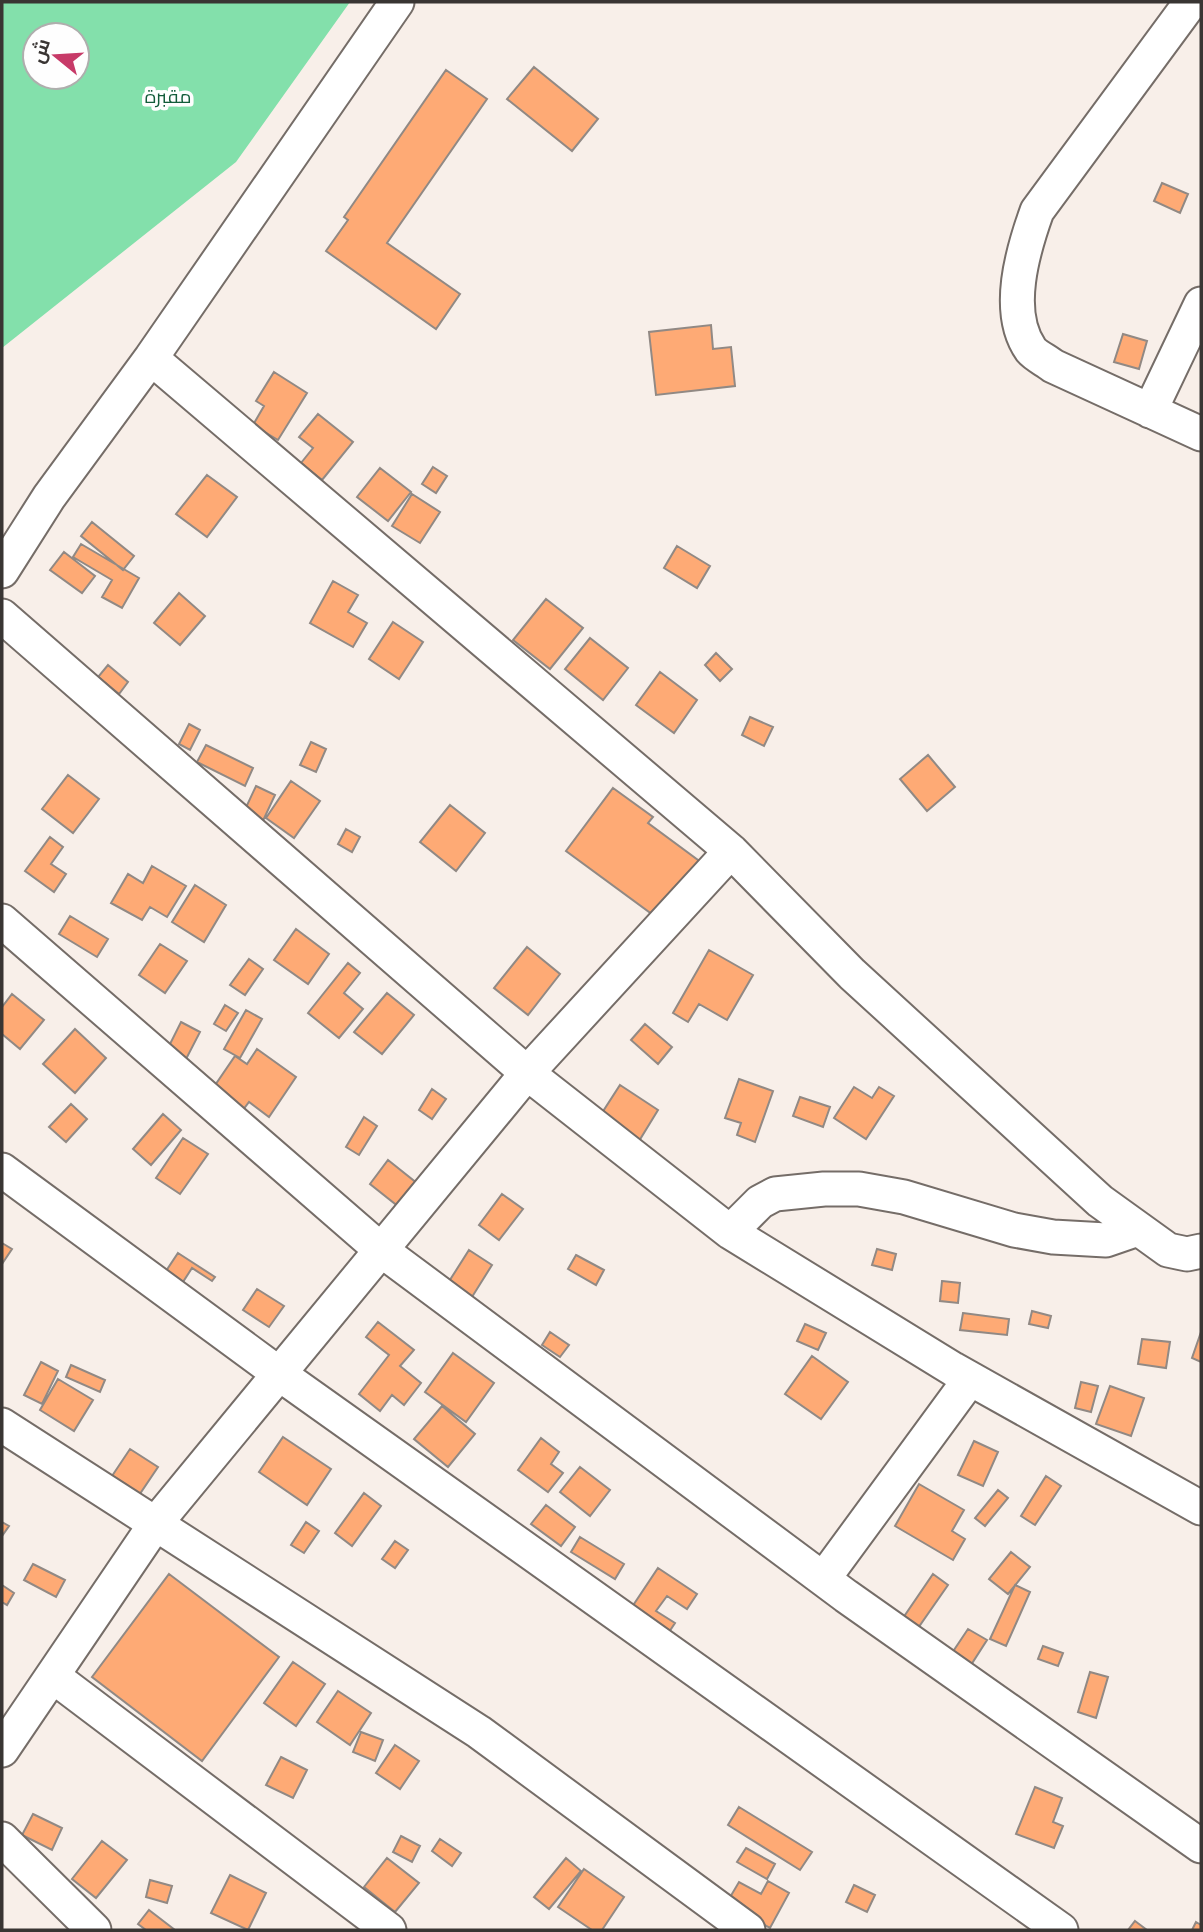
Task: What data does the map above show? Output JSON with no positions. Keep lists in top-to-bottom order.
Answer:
{
  "parks": ["مقبرة"],
  "north": "left"
}
